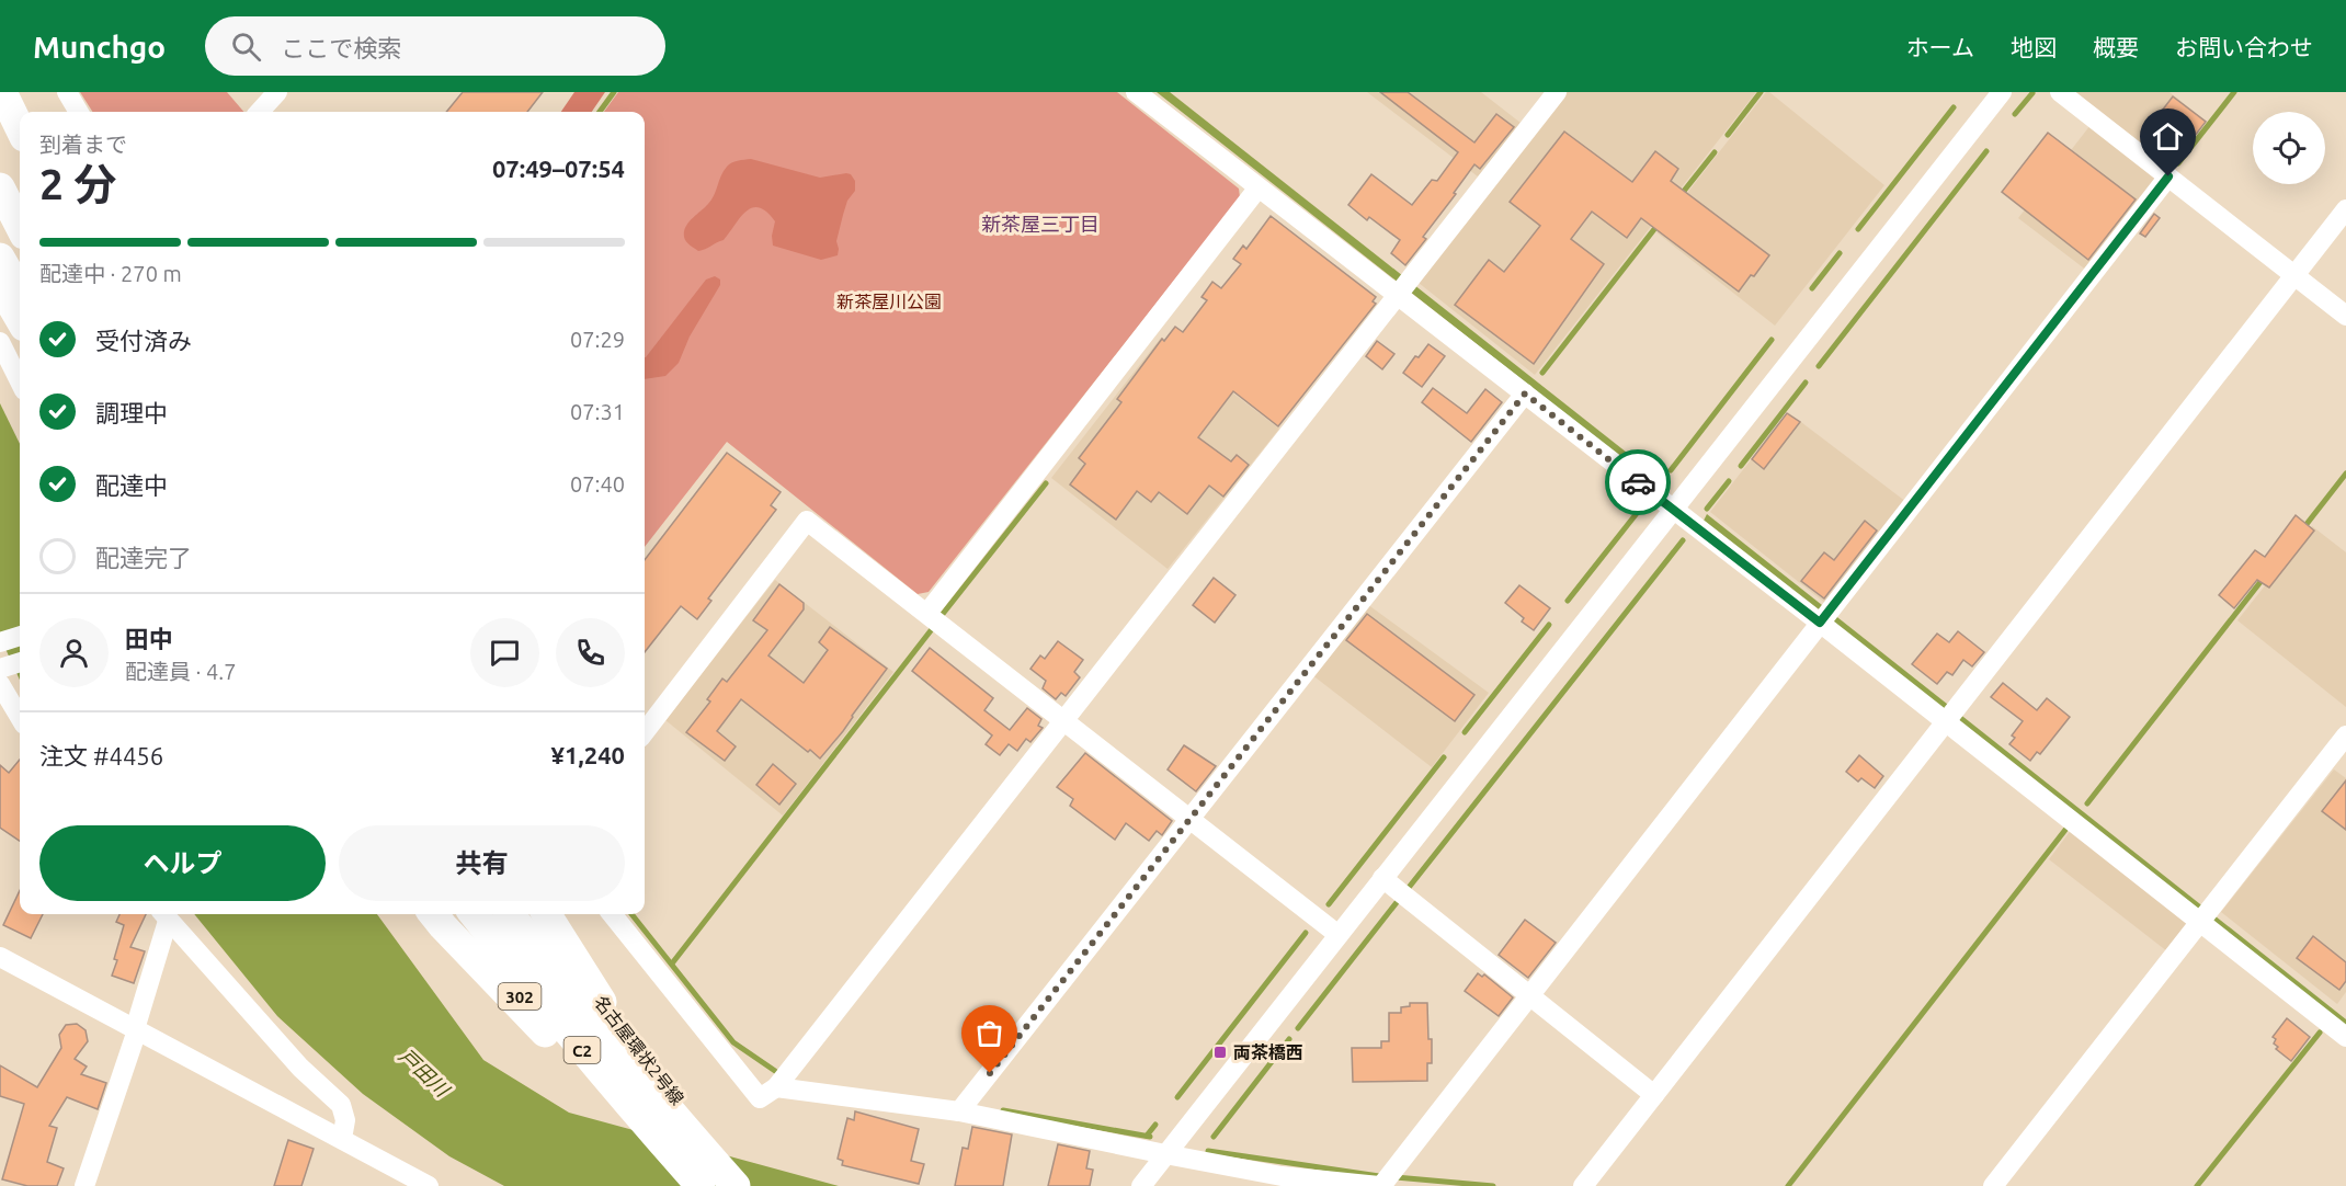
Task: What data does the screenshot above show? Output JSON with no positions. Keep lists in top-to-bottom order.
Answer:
{
  "streets": {
    "highway": ["302", "C2", "名古屋環状2号線"]
  },
  "districts": ["新茶屋三丁目"],
  "water": ["戸田川"],
  "parks": ["新茶屋川公園"],
  "places": {
    "transit": ["両茶橋西"]
  },
  "page": {
    "header": "Munchgo",
    "search": "ここで検索",
    "nav": [
      "ホーム",
      "地図",
      "概要",
      "お問い合わせ"
    ],
    "heading": ["2 分", "到着まで", "07:49–07:54"],
    "panel": [
      "田中",
      "配達員 · 4.7",
      "注文 #4456",
      "¥1,240"
    ],
    "bar": "配達中 · 270 m",
    "list": [
      ["受付済み", "07:29"],
      ["調理中", "07:31"],
      ["配達中", "07:40"],
      "配達完了"
    ],
    "buttons": ["ヘルプ", "共有"]
  }
}
